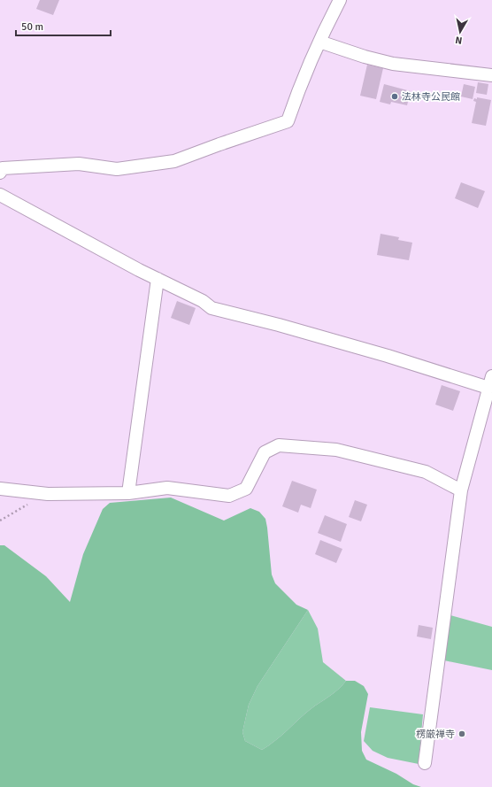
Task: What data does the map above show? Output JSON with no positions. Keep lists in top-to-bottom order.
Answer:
{
  "places": ["法林寺公民館", "楞厳禅寺"],
  "scale_bar": "50 m",
  "north": "bottom"
}
